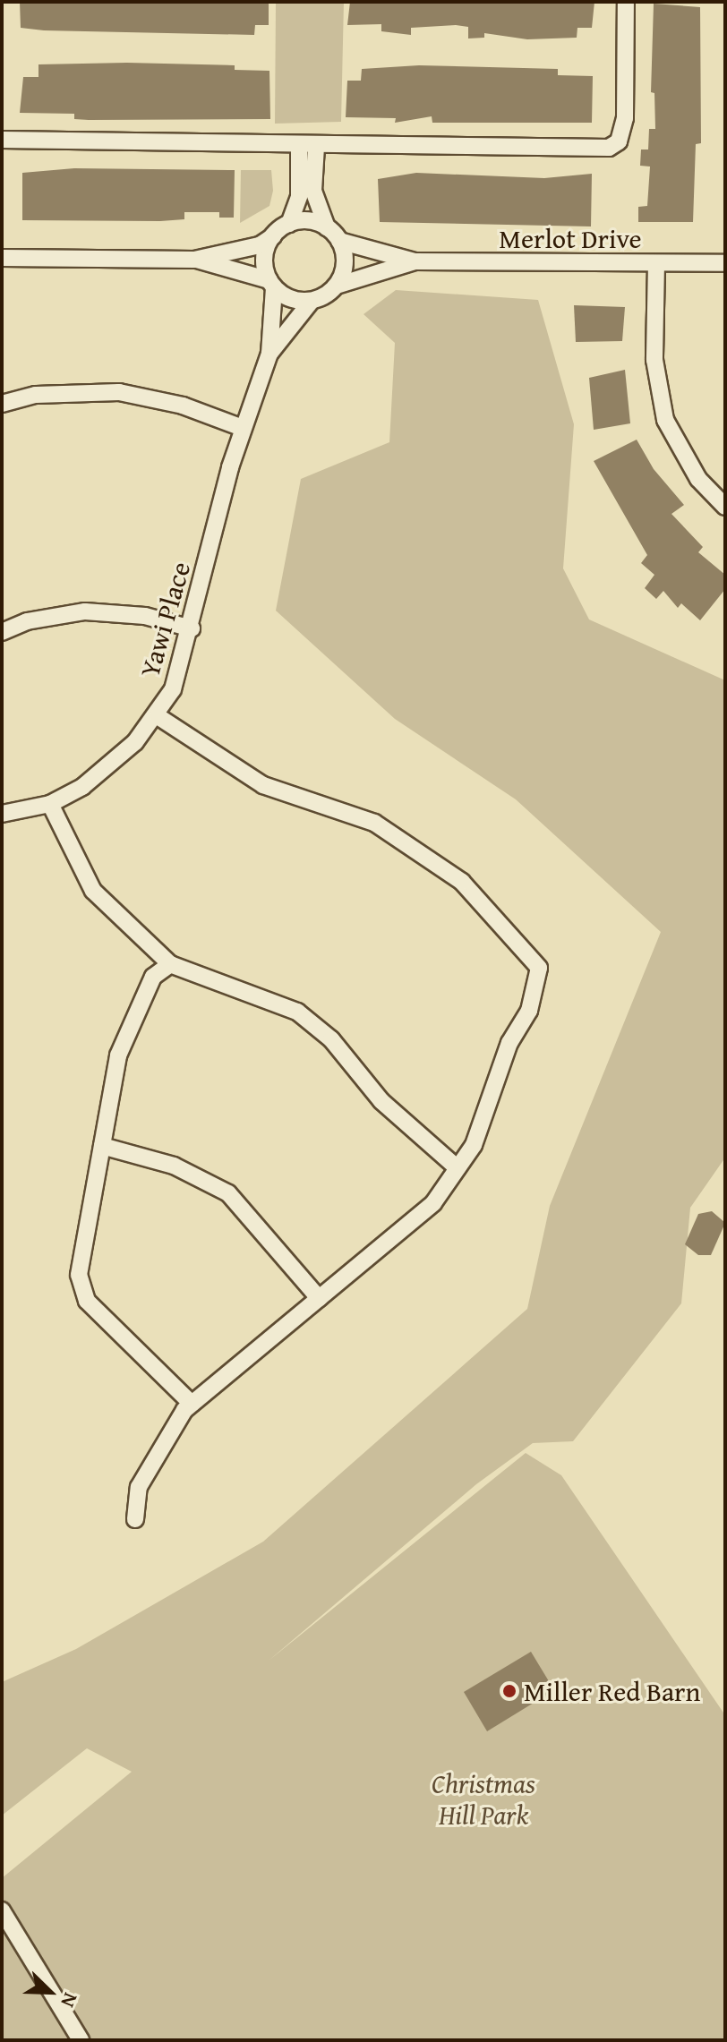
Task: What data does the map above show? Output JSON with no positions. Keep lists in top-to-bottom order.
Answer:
{
  "streets": {
    "street": ["Merlot Drive", "Yawi Place"]
  },
  "parks": ["Christmas Hill Park"],
  "places": ["Miller Red Barn"],
  "north": "bottom right"
}
